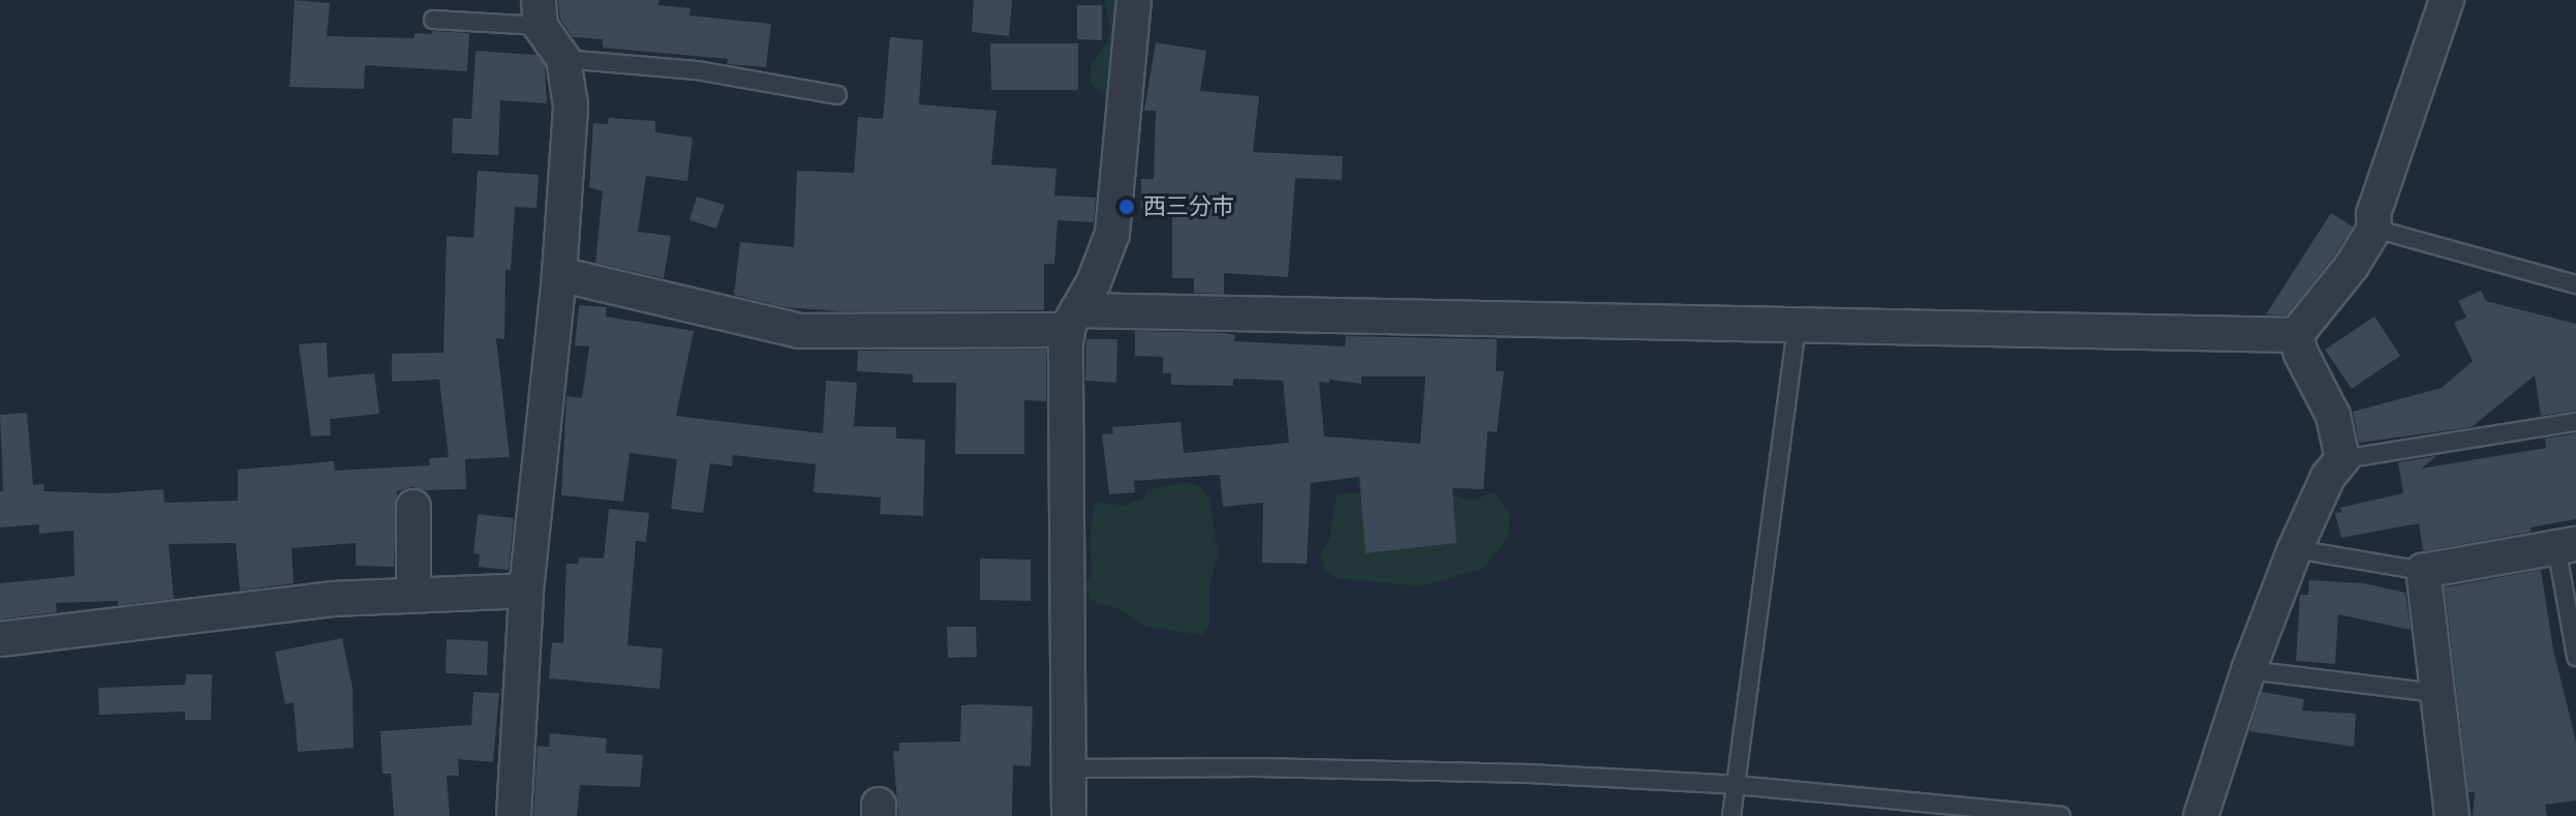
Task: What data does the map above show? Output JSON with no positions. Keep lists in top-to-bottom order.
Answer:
{
  "places": ["西三分市"]
}
